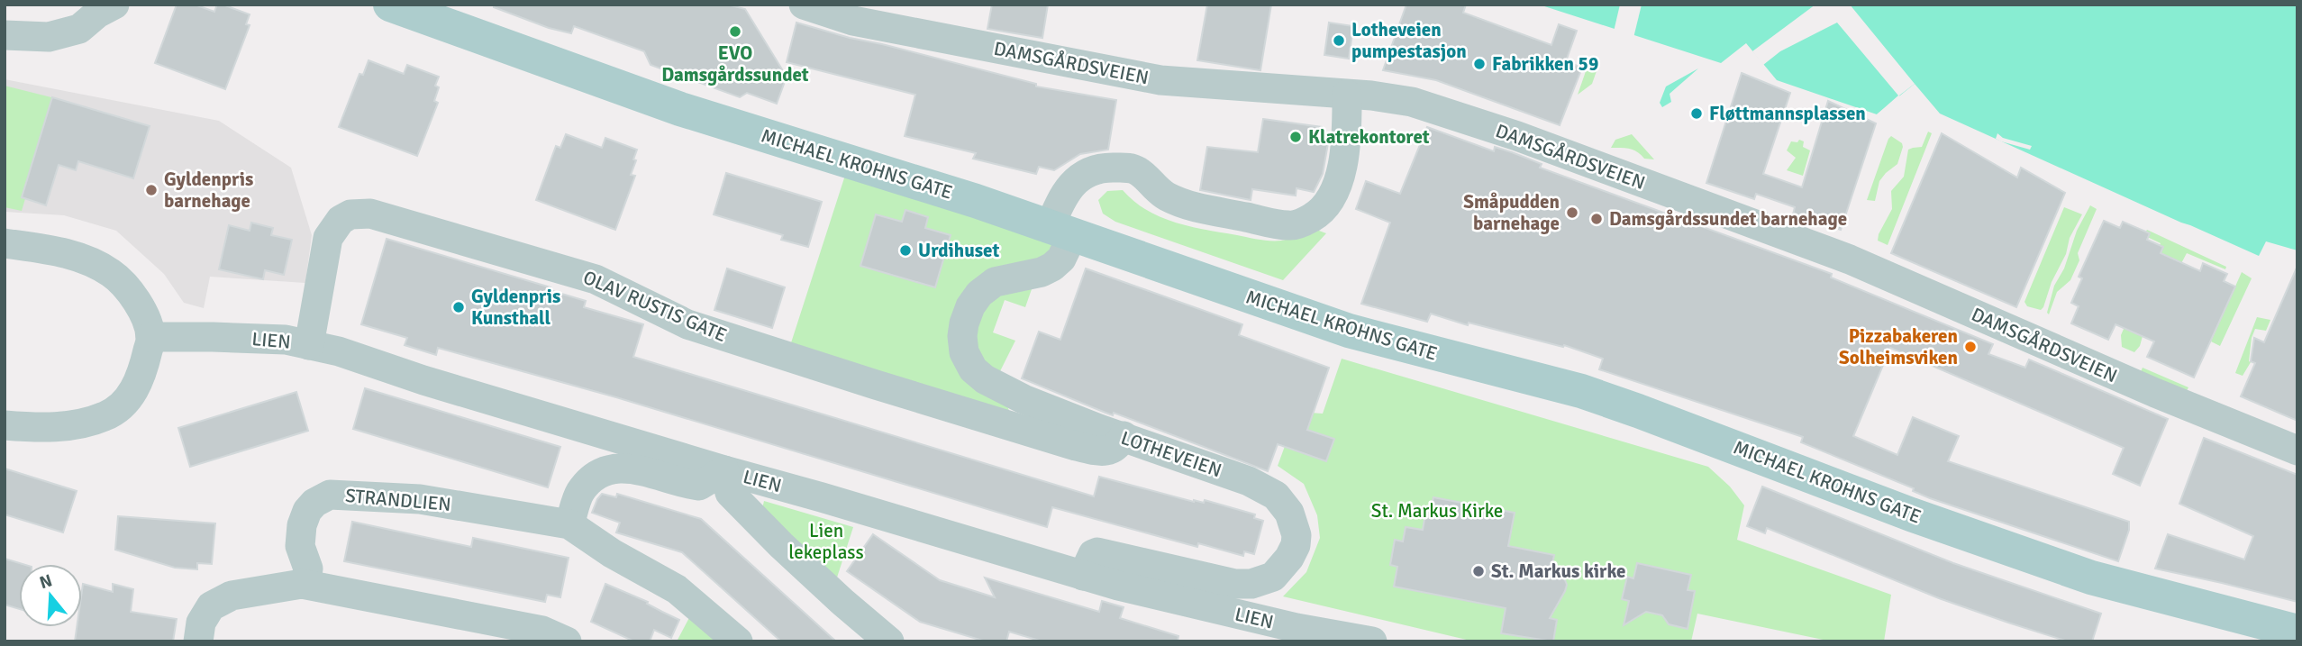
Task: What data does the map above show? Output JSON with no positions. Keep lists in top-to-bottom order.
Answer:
{
  "streets": {
    "main road": ["MICHAEL KROHNS GATE"],
    "street": [
      "DAMSGÅRDSVEIEN",
      "OLAV RUSTIS GATE",
      "LIEN",
      "LOTHEVEIEN",
      "STRANDLIEN"
    ]
  },
  "crossings": [
    ["DAMSGÅRDSVEIEN", "LOTHEVEIEN"],
    ["MICHAEL KROHNS GATE", "LOTHEVEIEN"],
    ["OLAV RUSTIS GATE", "LIEN"],
    ["OLAV RUSTIS GATE", "LOTHEVEIEN"],
    ["LIEN", "LOTHEVEIEN"]
  ],
  "parks": ["St. Markus Kirke", "Lien lekeplass"],
  "places": [
    "EVO Damsgårdssundet",
    "Lotheveien pumpestasjon",
    "Fabrikken 59",
    "Fløttmannsplassen",
    "Klatrekontoret",
    "Gyldenpris barnehage",
    "Småpudden barnehage",
    "Damsgårdssundet barnehage",
    "Urdihuset",
    "Gyldenpris Kunsthall",
    "Pizzabakeren Solheimsviken",
    "St. Markus kirke"
  ],
  "north": "top"
}
